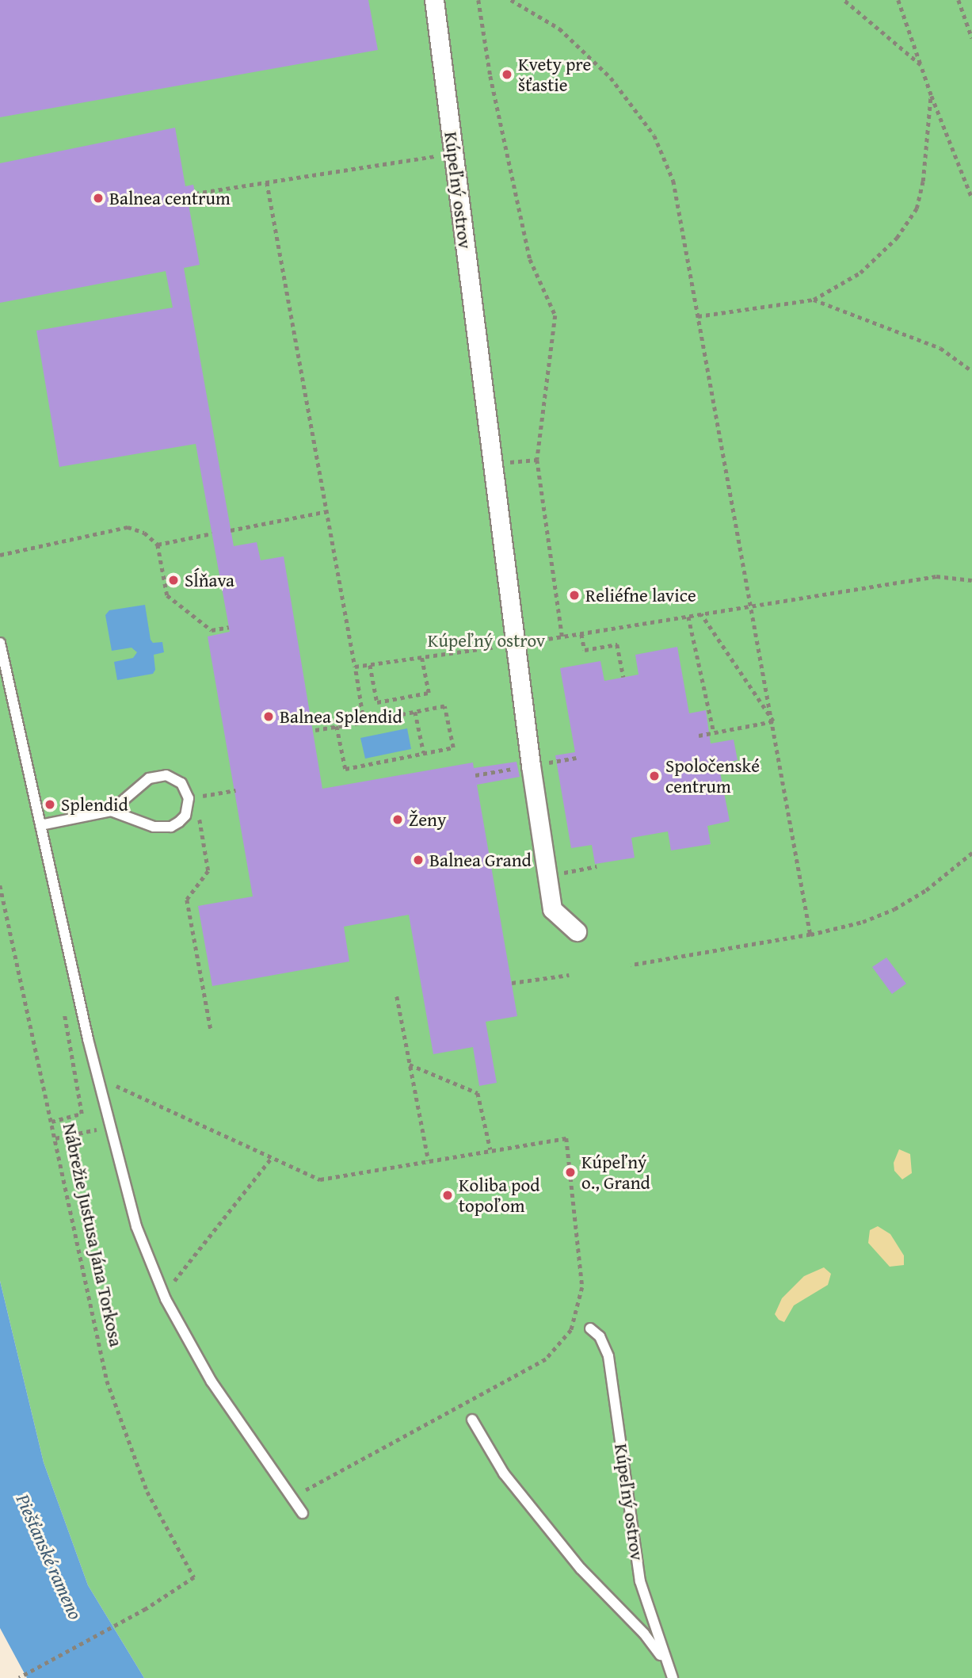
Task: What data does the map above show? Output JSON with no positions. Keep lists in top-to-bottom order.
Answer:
{
  "streets": {
    "street": ["Kúpeľný ostrov"],
    "path": ["Nábrežie Justusa Jána Torkosa"]
  },
  "water": ["Piešťanské rameno"],
  "parks": ["Kúpeľný ostrov"],
  "places": [
    "Kvety pre šťastie",
    "Balnea centrum",
    "Sĺňava",
    "Reliéfne lavice",
    "Balnea Splendid",
    "Spoločenské centrum",
    "Splendid",
    "Ženy",
    "Balnea Grand",
    "Kúpeľný o., Grand",
    "Koliba pod topoľom"
  ]
}
